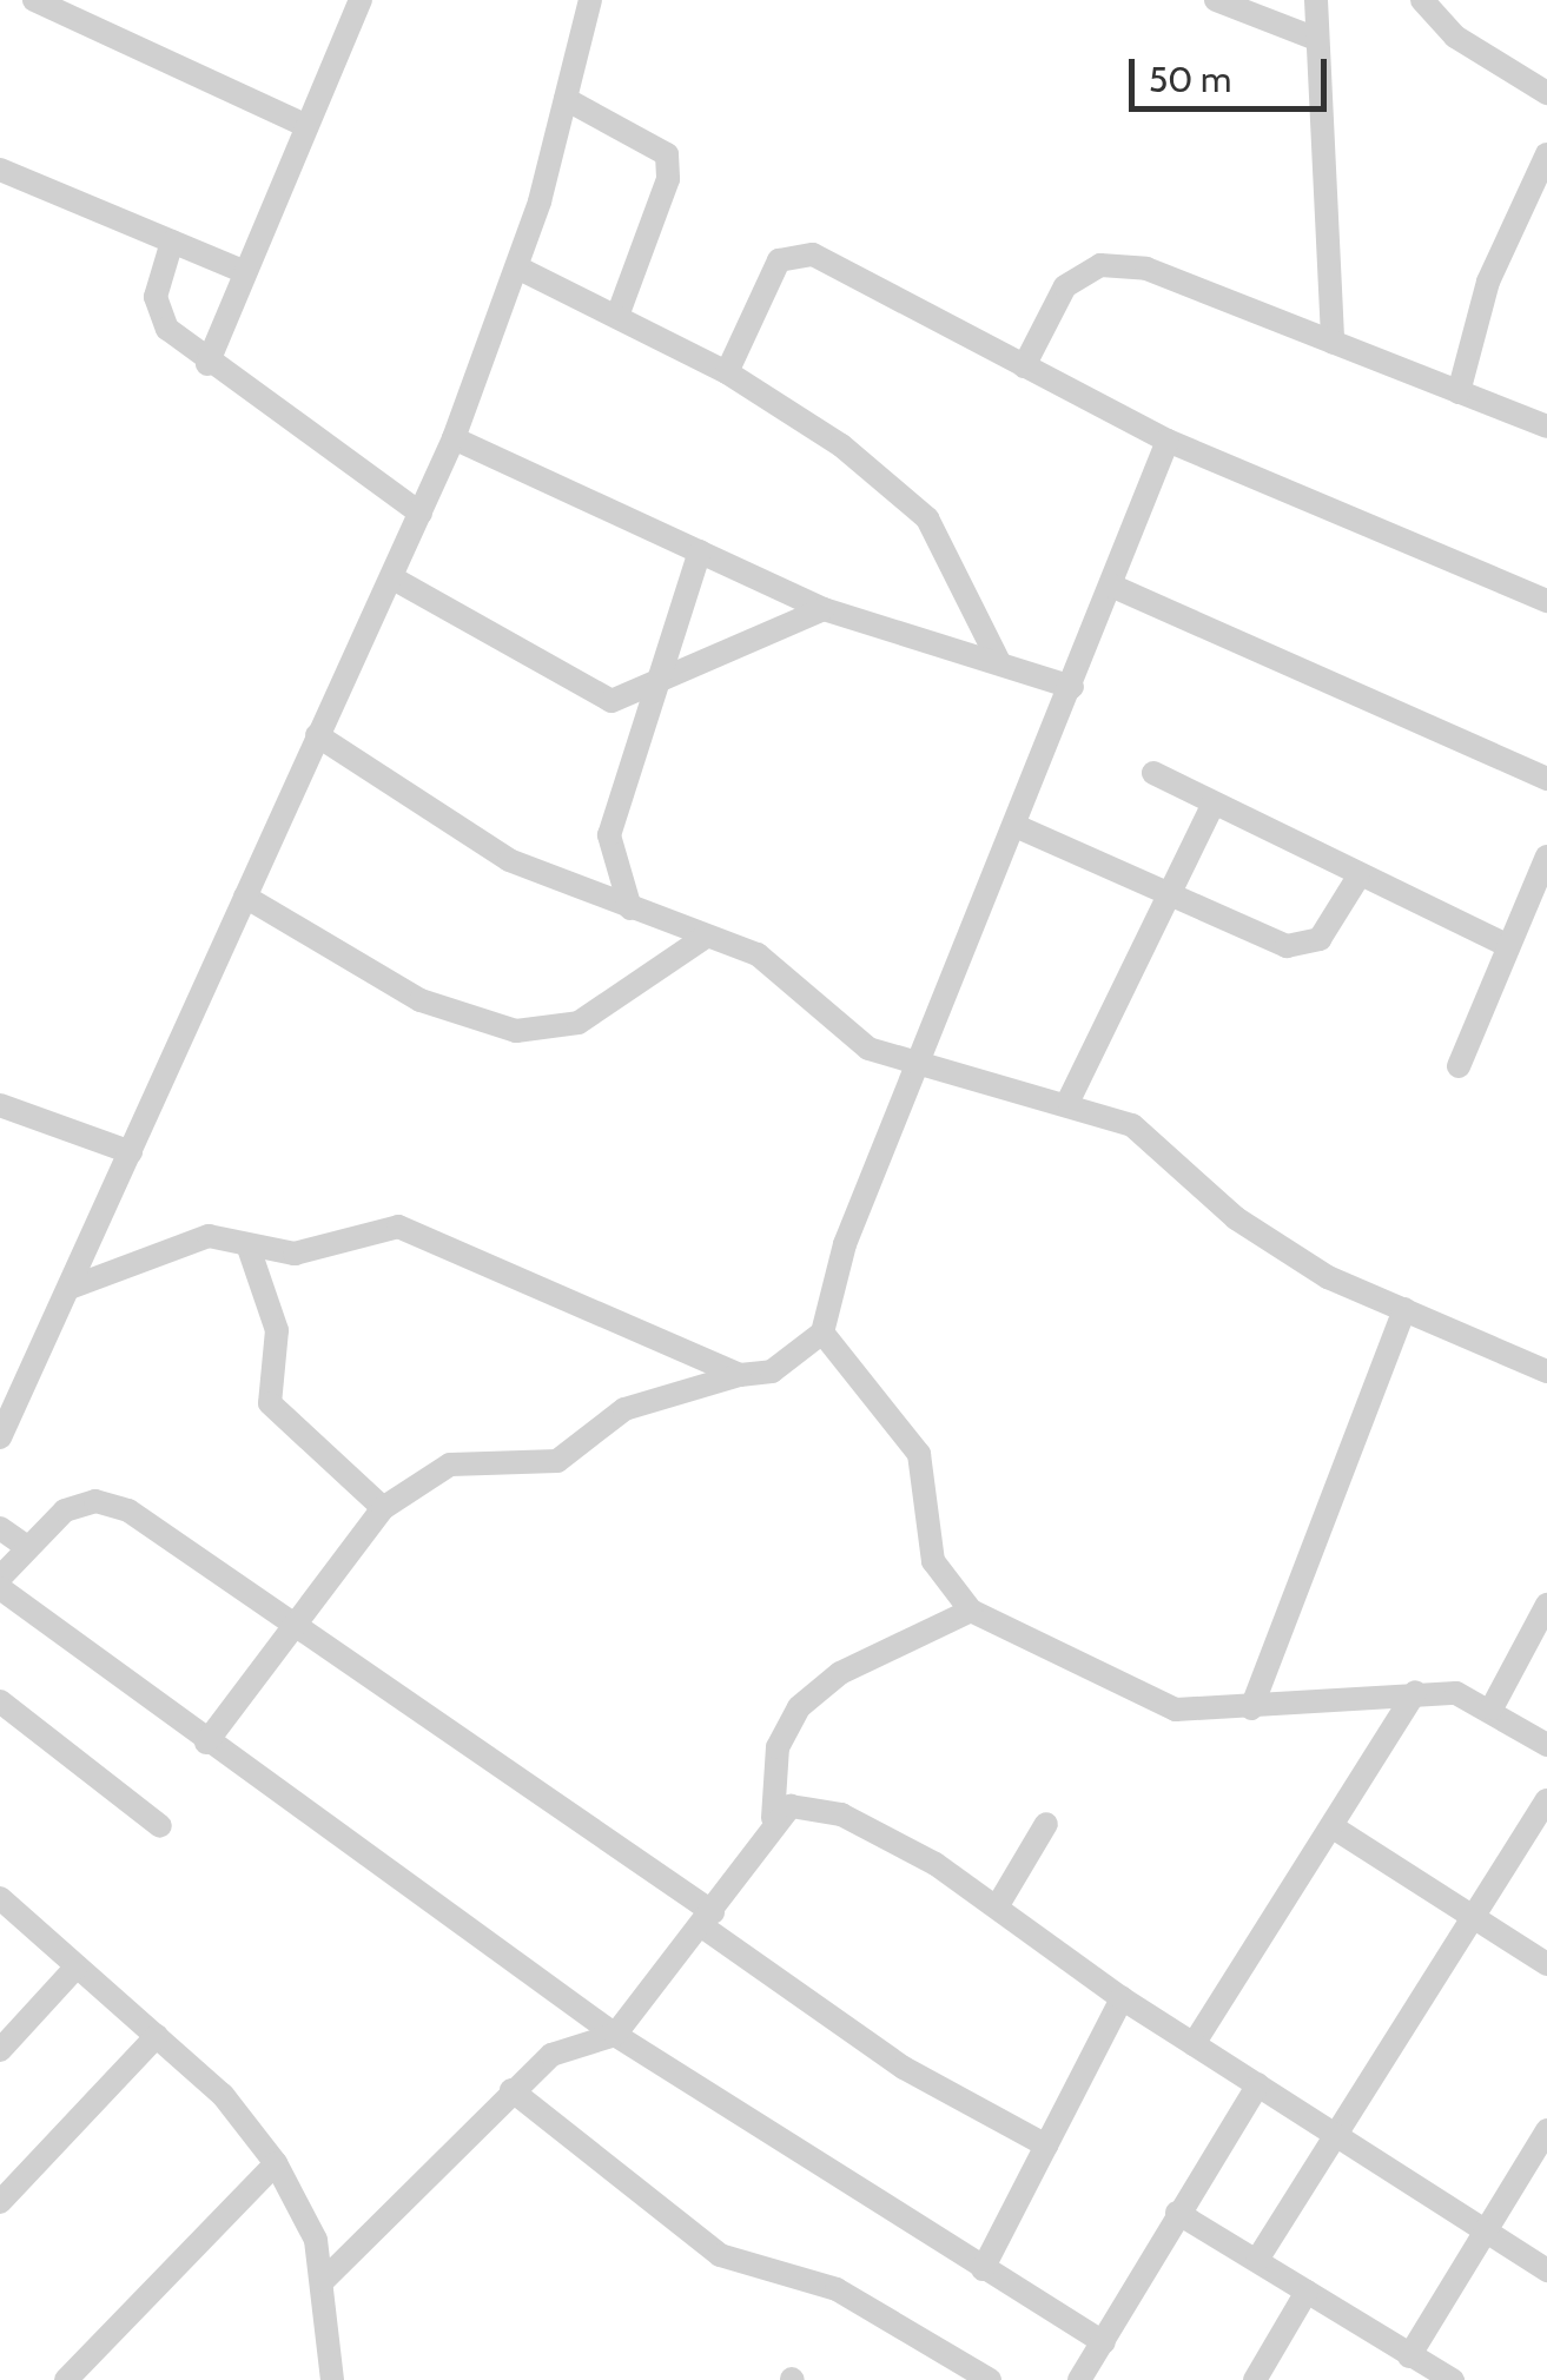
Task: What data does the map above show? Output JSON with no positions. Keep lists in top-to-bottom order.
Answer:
{
  "scale_bar": "50 m"
}
